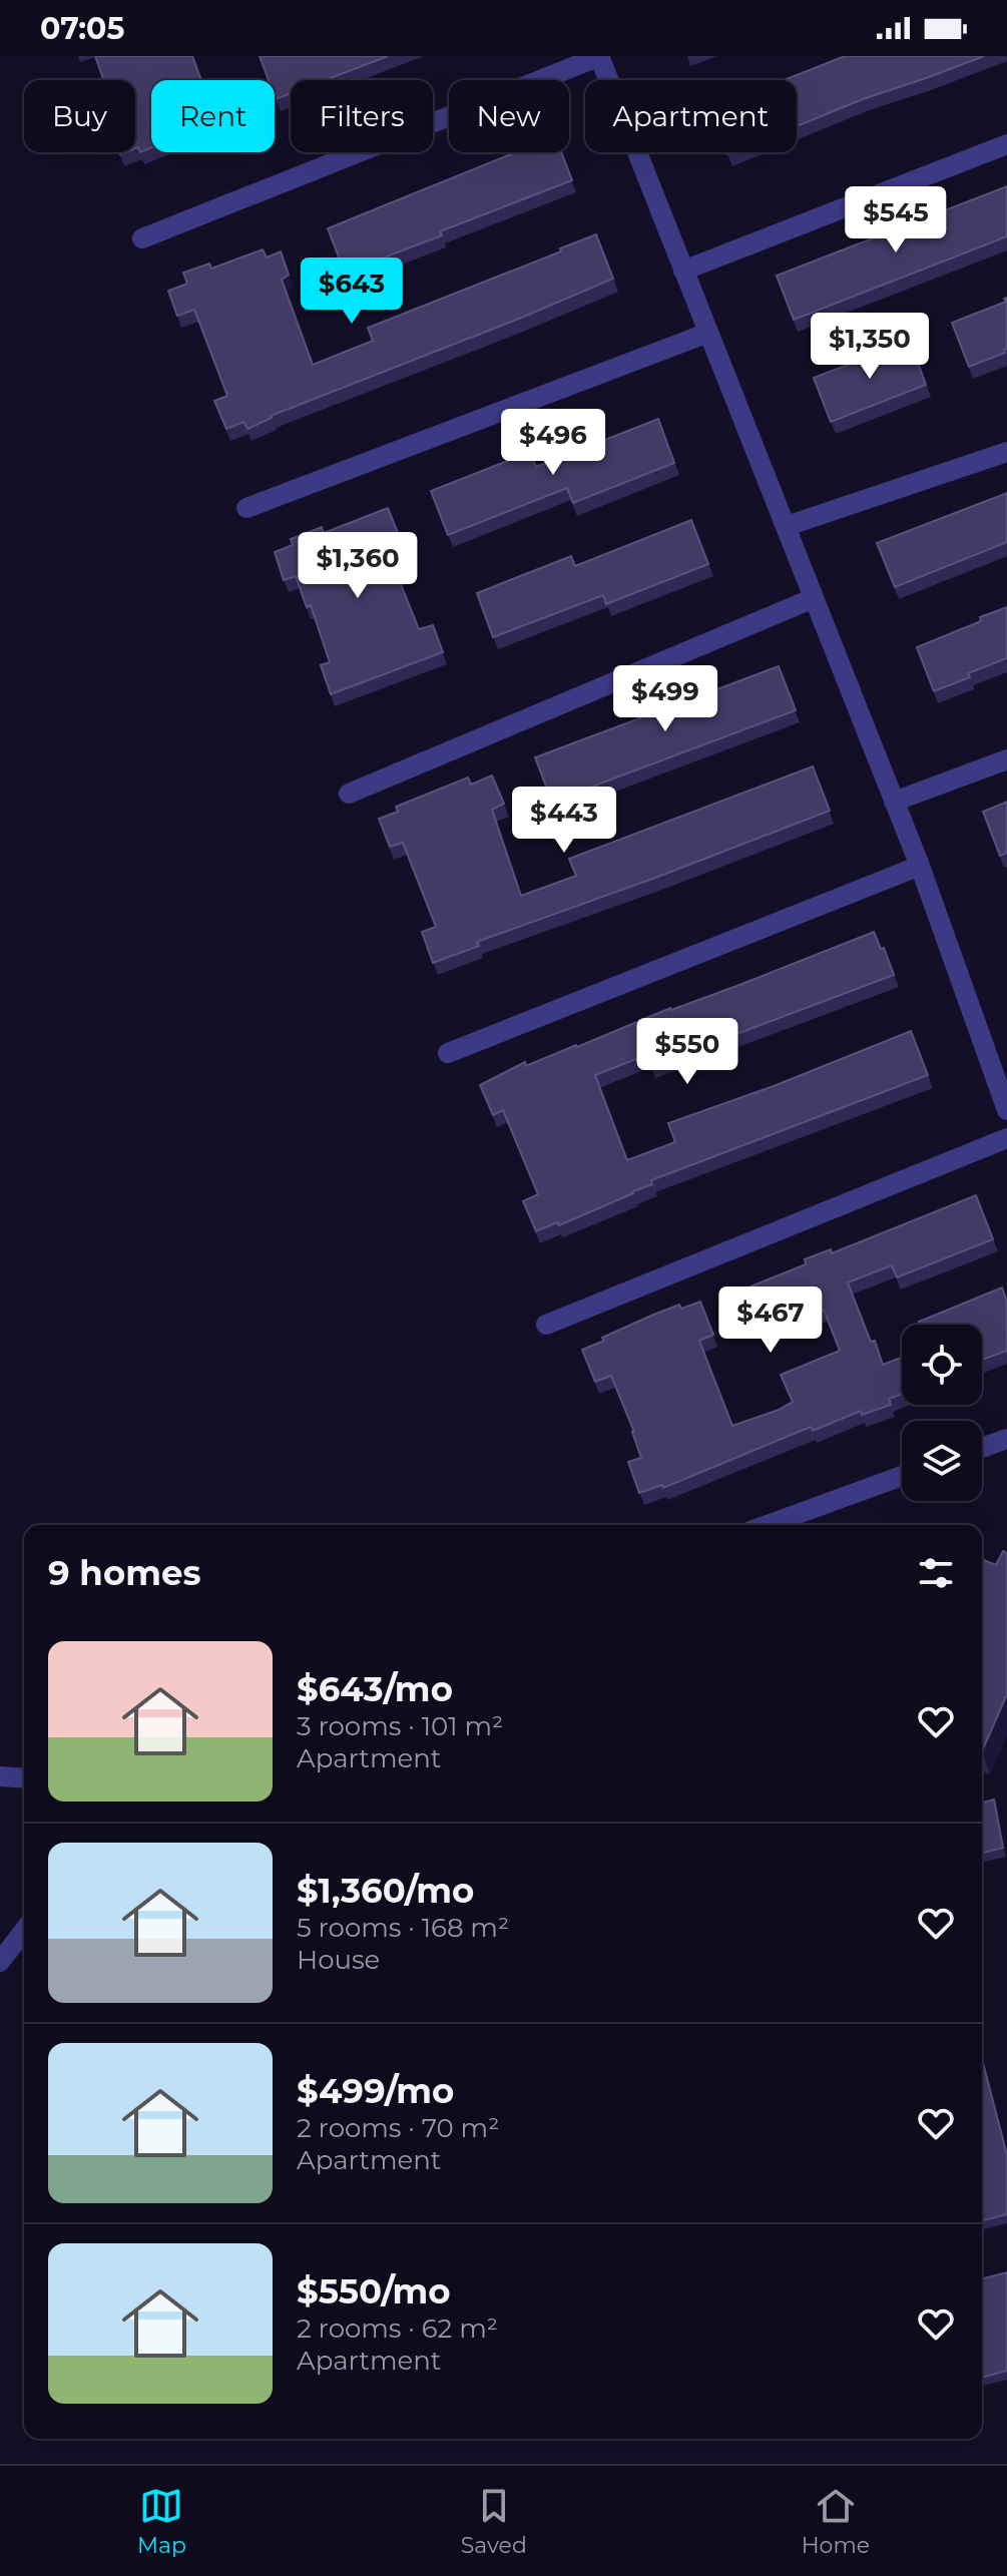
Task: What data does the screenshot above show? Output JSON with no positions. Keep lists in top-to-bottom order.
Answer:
{
  "page": {
    "status": "07:05",
    "chip": [
      "Buy",
      "Rent",
      "Filters",
      "New",
      "Apartment"
    ],
    "price": [
      "$545",
      "$643",
      "$1,350",
      "$496",
      "$1,360",
      "$499",
      "$443",
      "$550",
      "$467"
    ],
    "heading": "9 homes",
    "list": [
      {
        "name": "$643/mo",
        "note": "3 rooms · 101 m² · Apartment"
      },
      {
        "name": "$1,360/mo",
        "note": "5 rooms · 168 m² · House"
      },
      {
        "name": "$499/mo",
        "note": "2 rooms · 70 m² · Apartment"
      },
      {
        "name": "$550/mo",
        "note": "2 rooms · 62 m² · Apartment"
      }
    ],
    "tabs": ["Map", "Saved", "Home"]
  }
}
